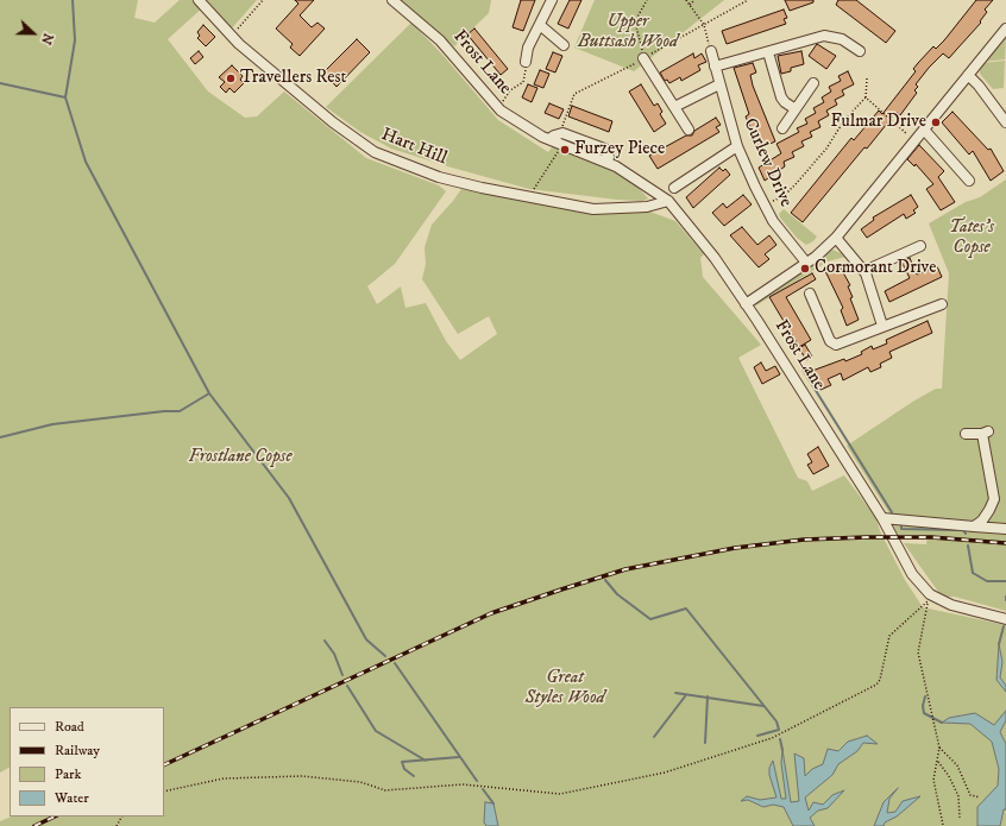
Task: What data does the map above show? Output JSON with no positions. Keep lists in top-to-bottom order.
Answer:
{
  "streets": {
    "street": ["Frost Lane", "Hart Hill", "Curlew Drive"]
  },
  "crossings": [
    ["Frost Lane", "Hart Hill"]
  ],
  "parks": [
    "Upper Buttsash Wood",
    "Tates's Copse",
    "Frostlane Copse",
    "Great Styles Wood"
  ],
  "places": [
    "Travellers Rest",
    "Fulmar Drive",
    "Furzey Piece",
    "Cormorant Drive"
  ],
  "legend": [
    "Road",
    "Railway",
    "Park",
    "Water"
  ],
  "north": "right"
}
